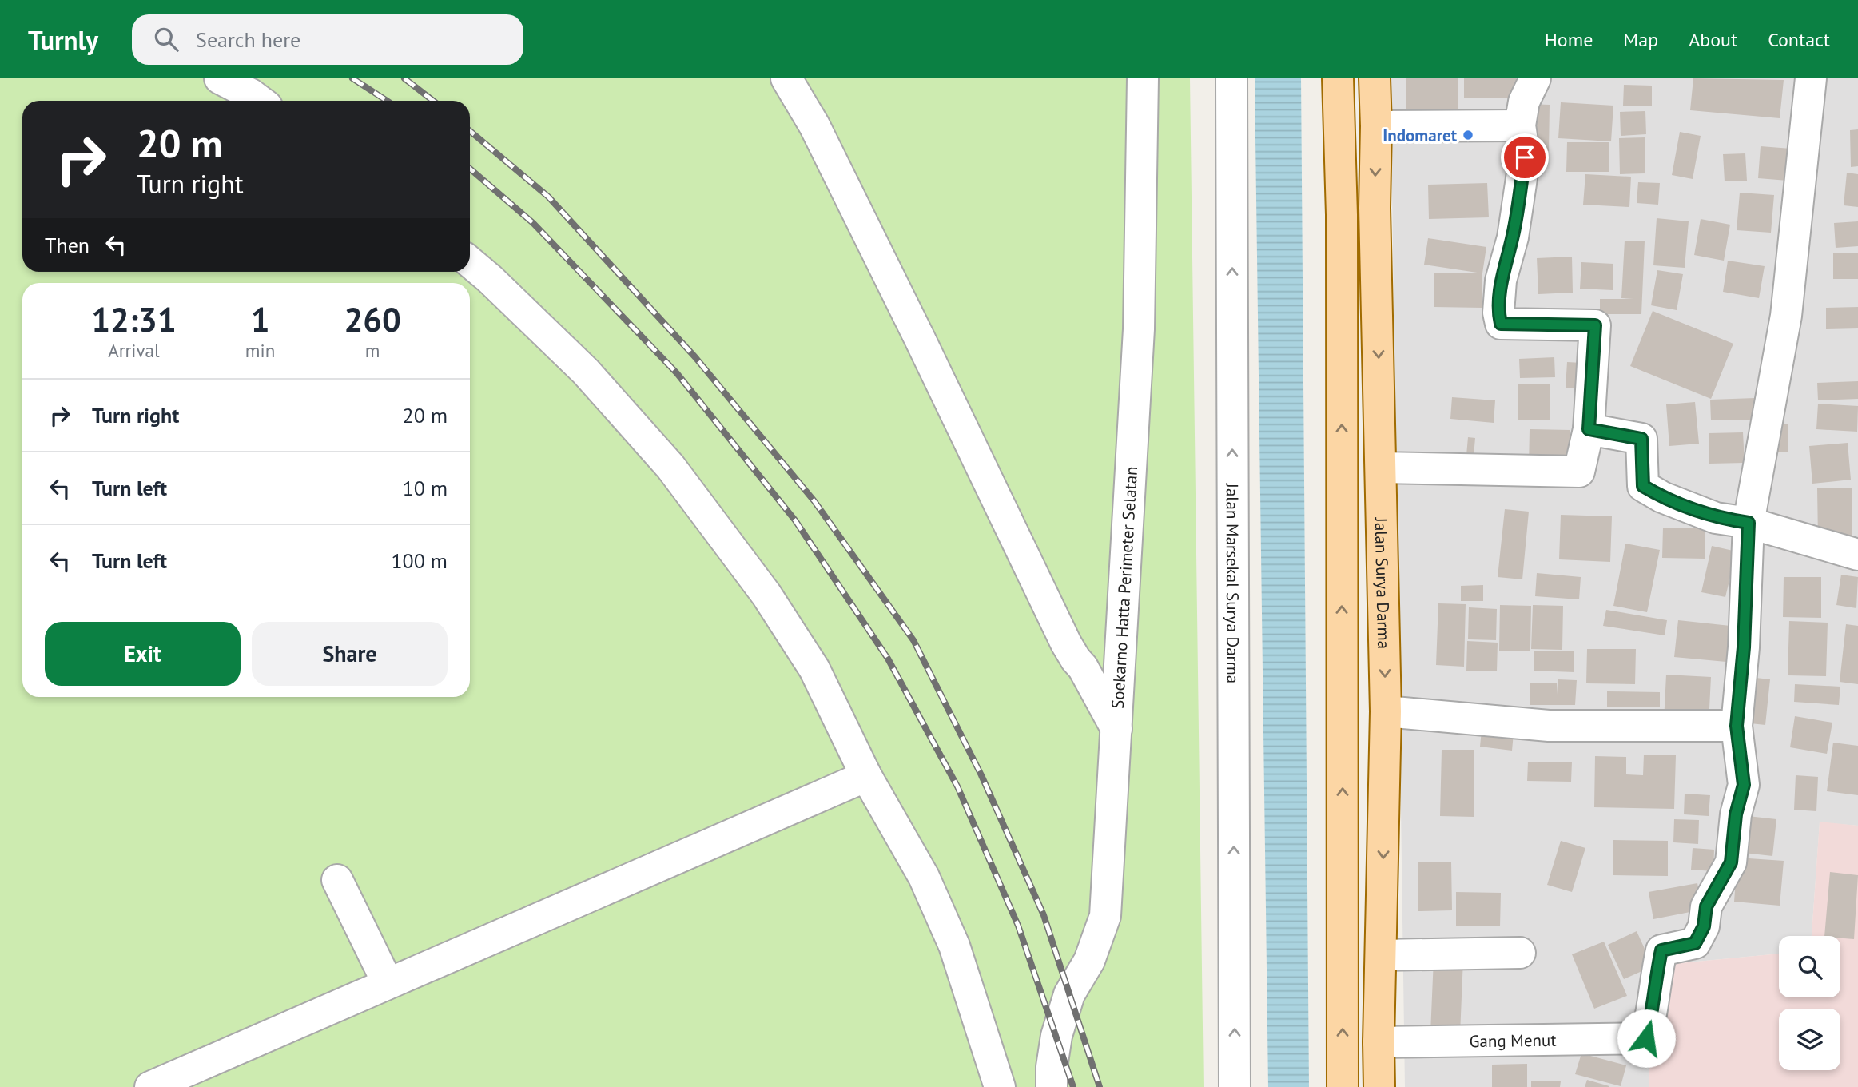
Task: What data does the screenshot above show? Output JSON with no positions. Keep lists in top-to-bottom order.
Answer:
{
  "streets": {
    "main road": ["Jalan Surya Darma"],
    "street": ["Jalan Marsekal Surya Darma", "Soekarno Hatta Perimeter Selatan", "Gang Menut"]
  },
  "crossings": [
    ["Jalan Surya Darma", "Gang Menut"]
  ],
  "one_way": ["Jalan Marsekal Surya Darma"],
  "places": ["Indomaret"],
  "page": {
    "header": "Turnly",
    "search": "Search here",
    "nav": [
      "Home",
      "Map",
      "About",
      "Contact"
    ],
    "turn": ["20 m", "Turn right"],
    "then": "Then",
    "eta": [
      "12:31",
      "Arrival",
      "1",
      "min",
      "260",
      "m"
    ],
    "list": [
      {
        "name": "Turn right",
        "value": "20 m"
      },
      {
        "name": "Turn left",
        "value": "10 m"
      },
      {
        "name": "Turn left",
        "value": "100 m"
      }
    ],
    "buttons": ["Exit", "Share"]
  }
}
